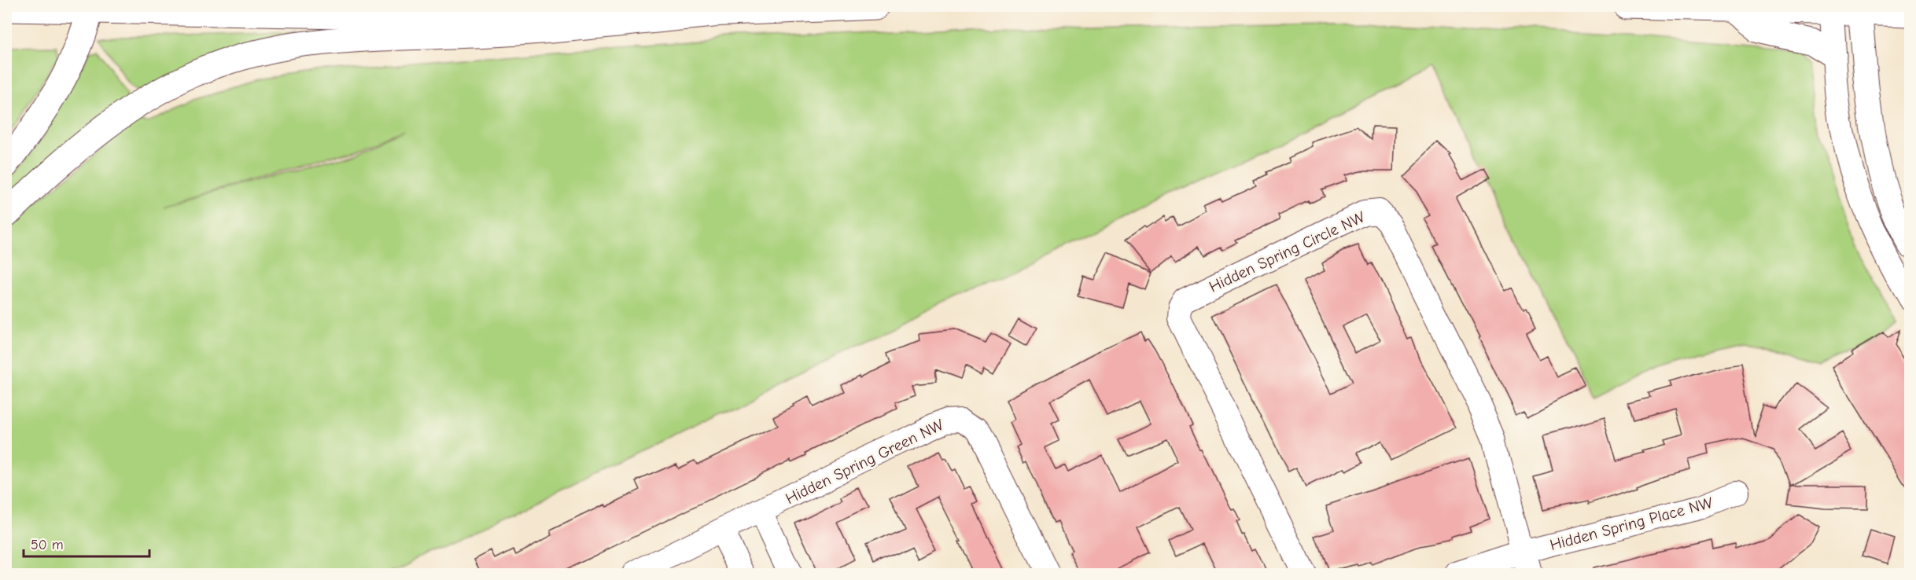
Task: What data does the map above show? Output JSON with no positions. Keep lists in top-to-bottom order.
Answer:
{
  "streets": {
    "street": ["Hidden Spring Circle NW", "Hidden Spring Green NW", "Hidden Spring Place NW"]
  },
  "crossings": [
    ["Hidden Spring Circle NW", "Hidden Spring Place NW"]
  ],
  "scale_bar": "50 m"
}
